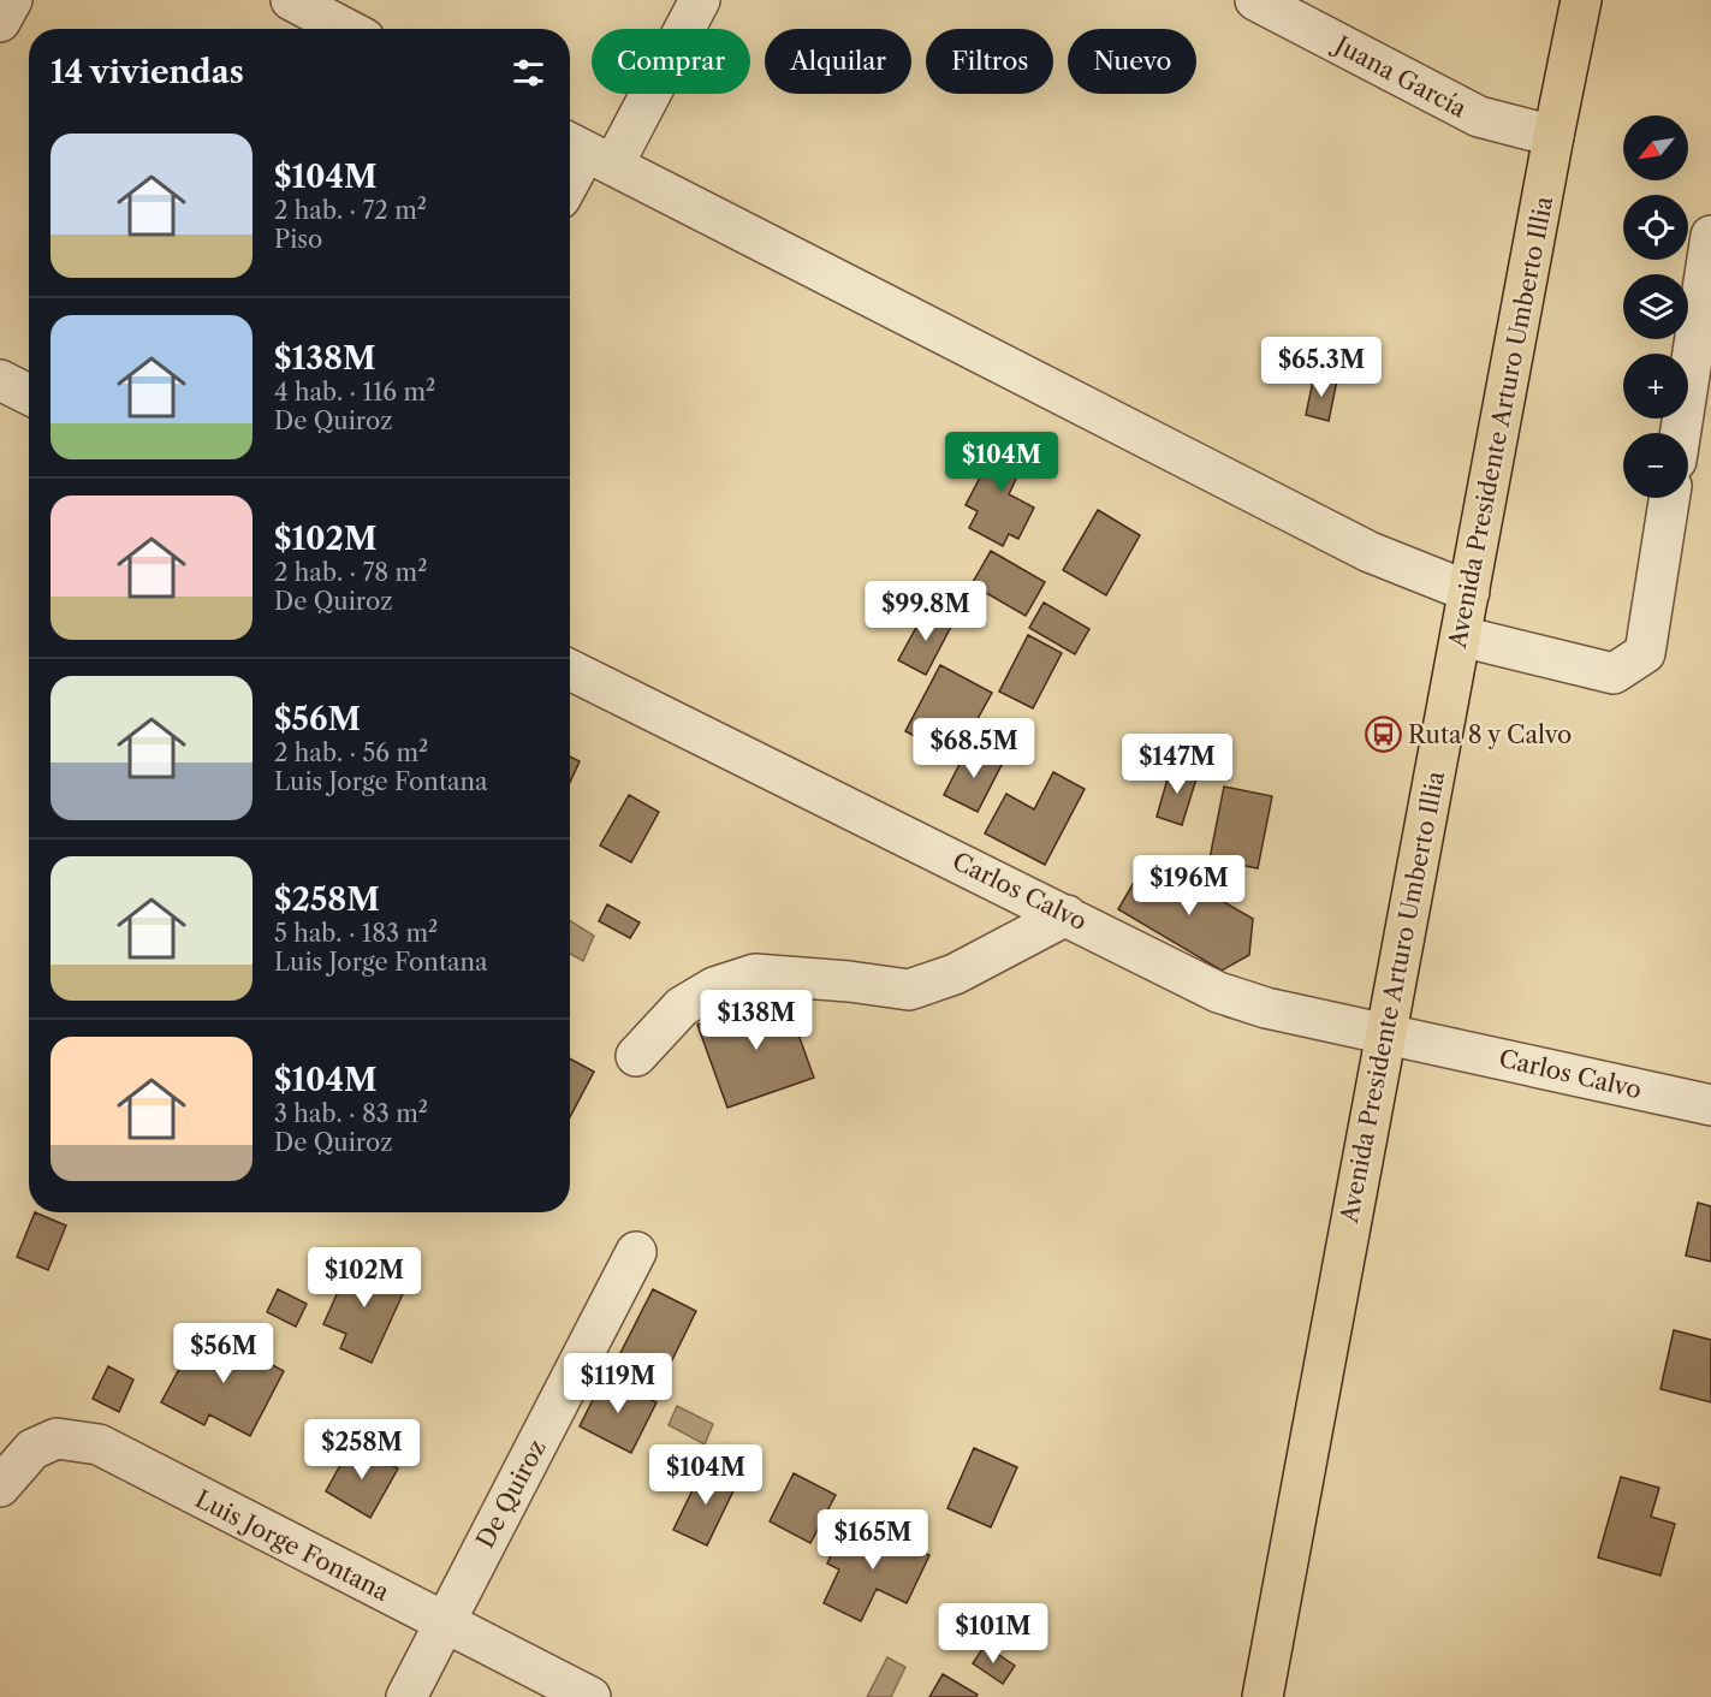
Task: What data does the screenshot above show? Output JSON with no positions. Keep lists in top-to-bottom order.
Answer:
{
  "streets": {
    "main road": ["Avenida Presidente Arturo Umberto Illia"],
    "street": [
      "Juana García",
      "Carlos Calvo",
      "De Quiroz",
      "Luis Jorge Fontana"
    ]
  },
  "crossings": [
    ["Juana García", "Avenida Presidente Arturo Umberto Illia"],
    ["Avenida Presidente Arturo Umberto Illia", "Carlos Calvo"],
    ["De Quiroz", "Luis Jorge Fontana"]
  ],
  "places": {
    "bus stop": ["Ruta 8 y Calvo"]
  },
  "north": "bottom left",
  "page": {
    "chip": [
      "Comprar",
      "Alquilar",
      "Filtros",
      "Nuevo"
    ],
    "heading": "14 viviendas",
    "map_buttons": ["+", "−"],
    "list": [
      {
        "name": "$104M",
        "note": "2 hab. · 72 m² · Piso"
      },
      {
        "name": "$138M",
        "note": "4 hab. · 116 m² · De Quiroz"
      },
      {
        "name": "$102M",
        "note": "2 hab. · 78 m² · De Quiroz"
      },
      {
        "name": "$56M",
        "note": "2 hab. · 56 m² · Luis Jorge Fontana"
      },
      {
        "name": "$258M",
        "note": "5 hab. · 183 m² · Luis Jorge Fontana"
      },
      {
        "name": "$104M",
        "note": "3 hab. · 83 m² · De Quiroz"
      }
    ],
    "price": [
      "$65.3M",
      "$104M",
      "$99.8M",
      "$68.5M",
      "$147M",
      "$196M",
      "$138M",
      "$102M",
      "$56M",
      "$119M",
      "$258M",
      "$104M",
      "$165M",
      "$101M"
    ]
  }
}
